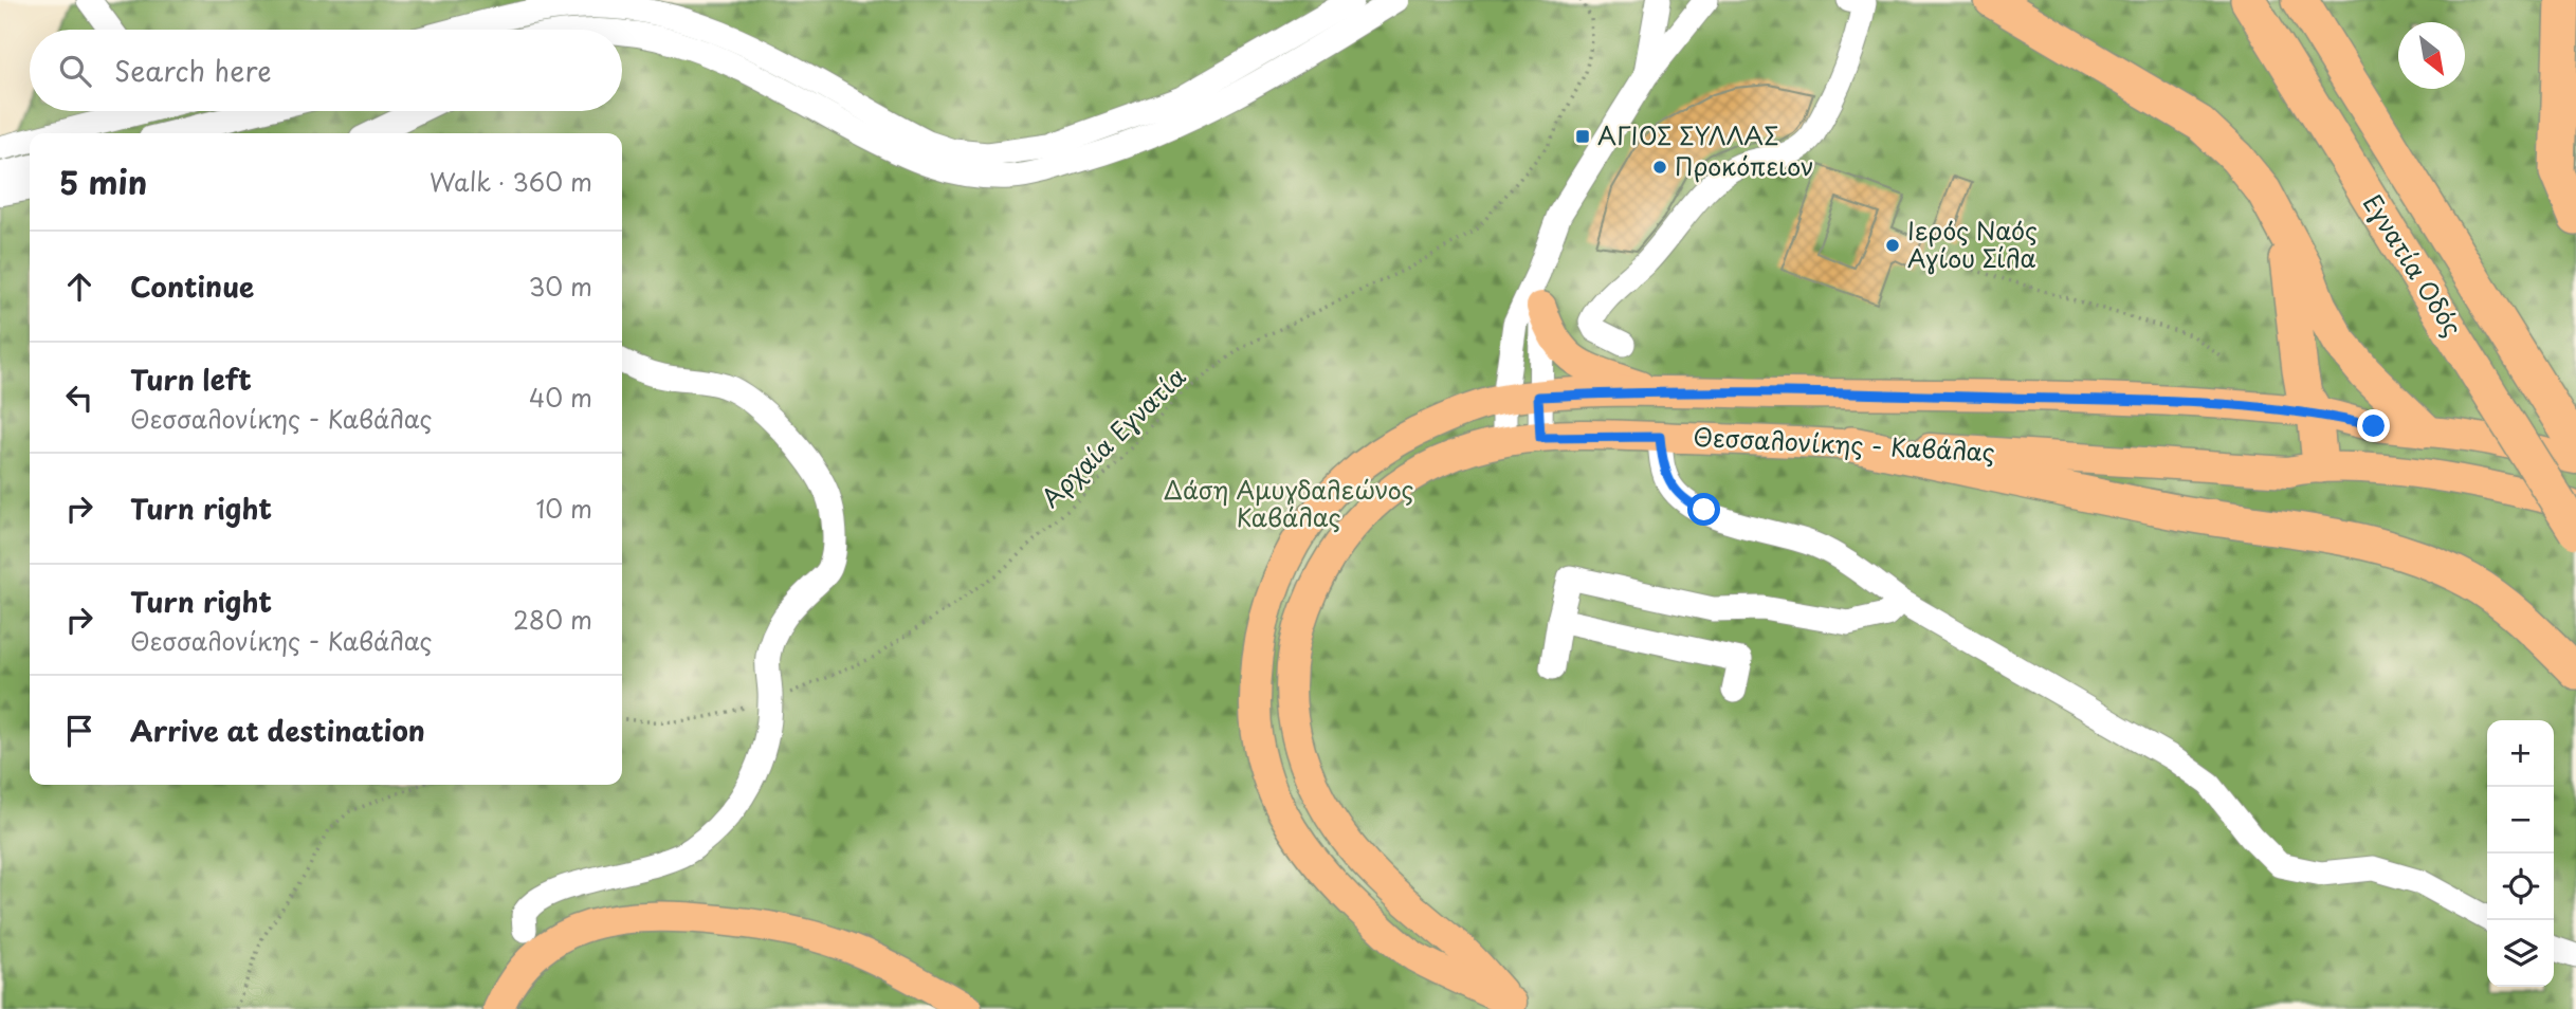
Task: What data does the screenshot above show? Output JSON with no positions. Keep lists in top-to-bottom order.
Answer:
{
  "streets": {
    "highway": ["Εγνατία Οδός"],
    "main road": ["Θεσσαλονίκης - Καβάλας"],
    "path": ["Αρχαία Εγνατία"]
  },
  "parks": ["Δάση Αμυγδαλεώνος Καβάλας"],
  "places": {
    "transit": ["ΑΓΙΟΣ ΣΥΛΛΑΣ"],
    "other": ["Προκόπειον", "Ιερός Ναός Αγίου Σίλα"]
  },
  "north": "bottom right",
  "page": {
    "search": "Search here",
    "heading": ["5 min", "Walk · 360 m"],
    "list": [
      ["Continue", "30 m"],
      ["Turn left", "Θεσσαλονίκης - Καβάλας", "40 m"],
      ["Turn right", "10 m"],
      ["Turn right", "Θεσσαλονίκης - Καβάλας", "280 m"],
      "Arrive at destination"
    ],
    "map_buttons": ["+", "−"]
  }
}
